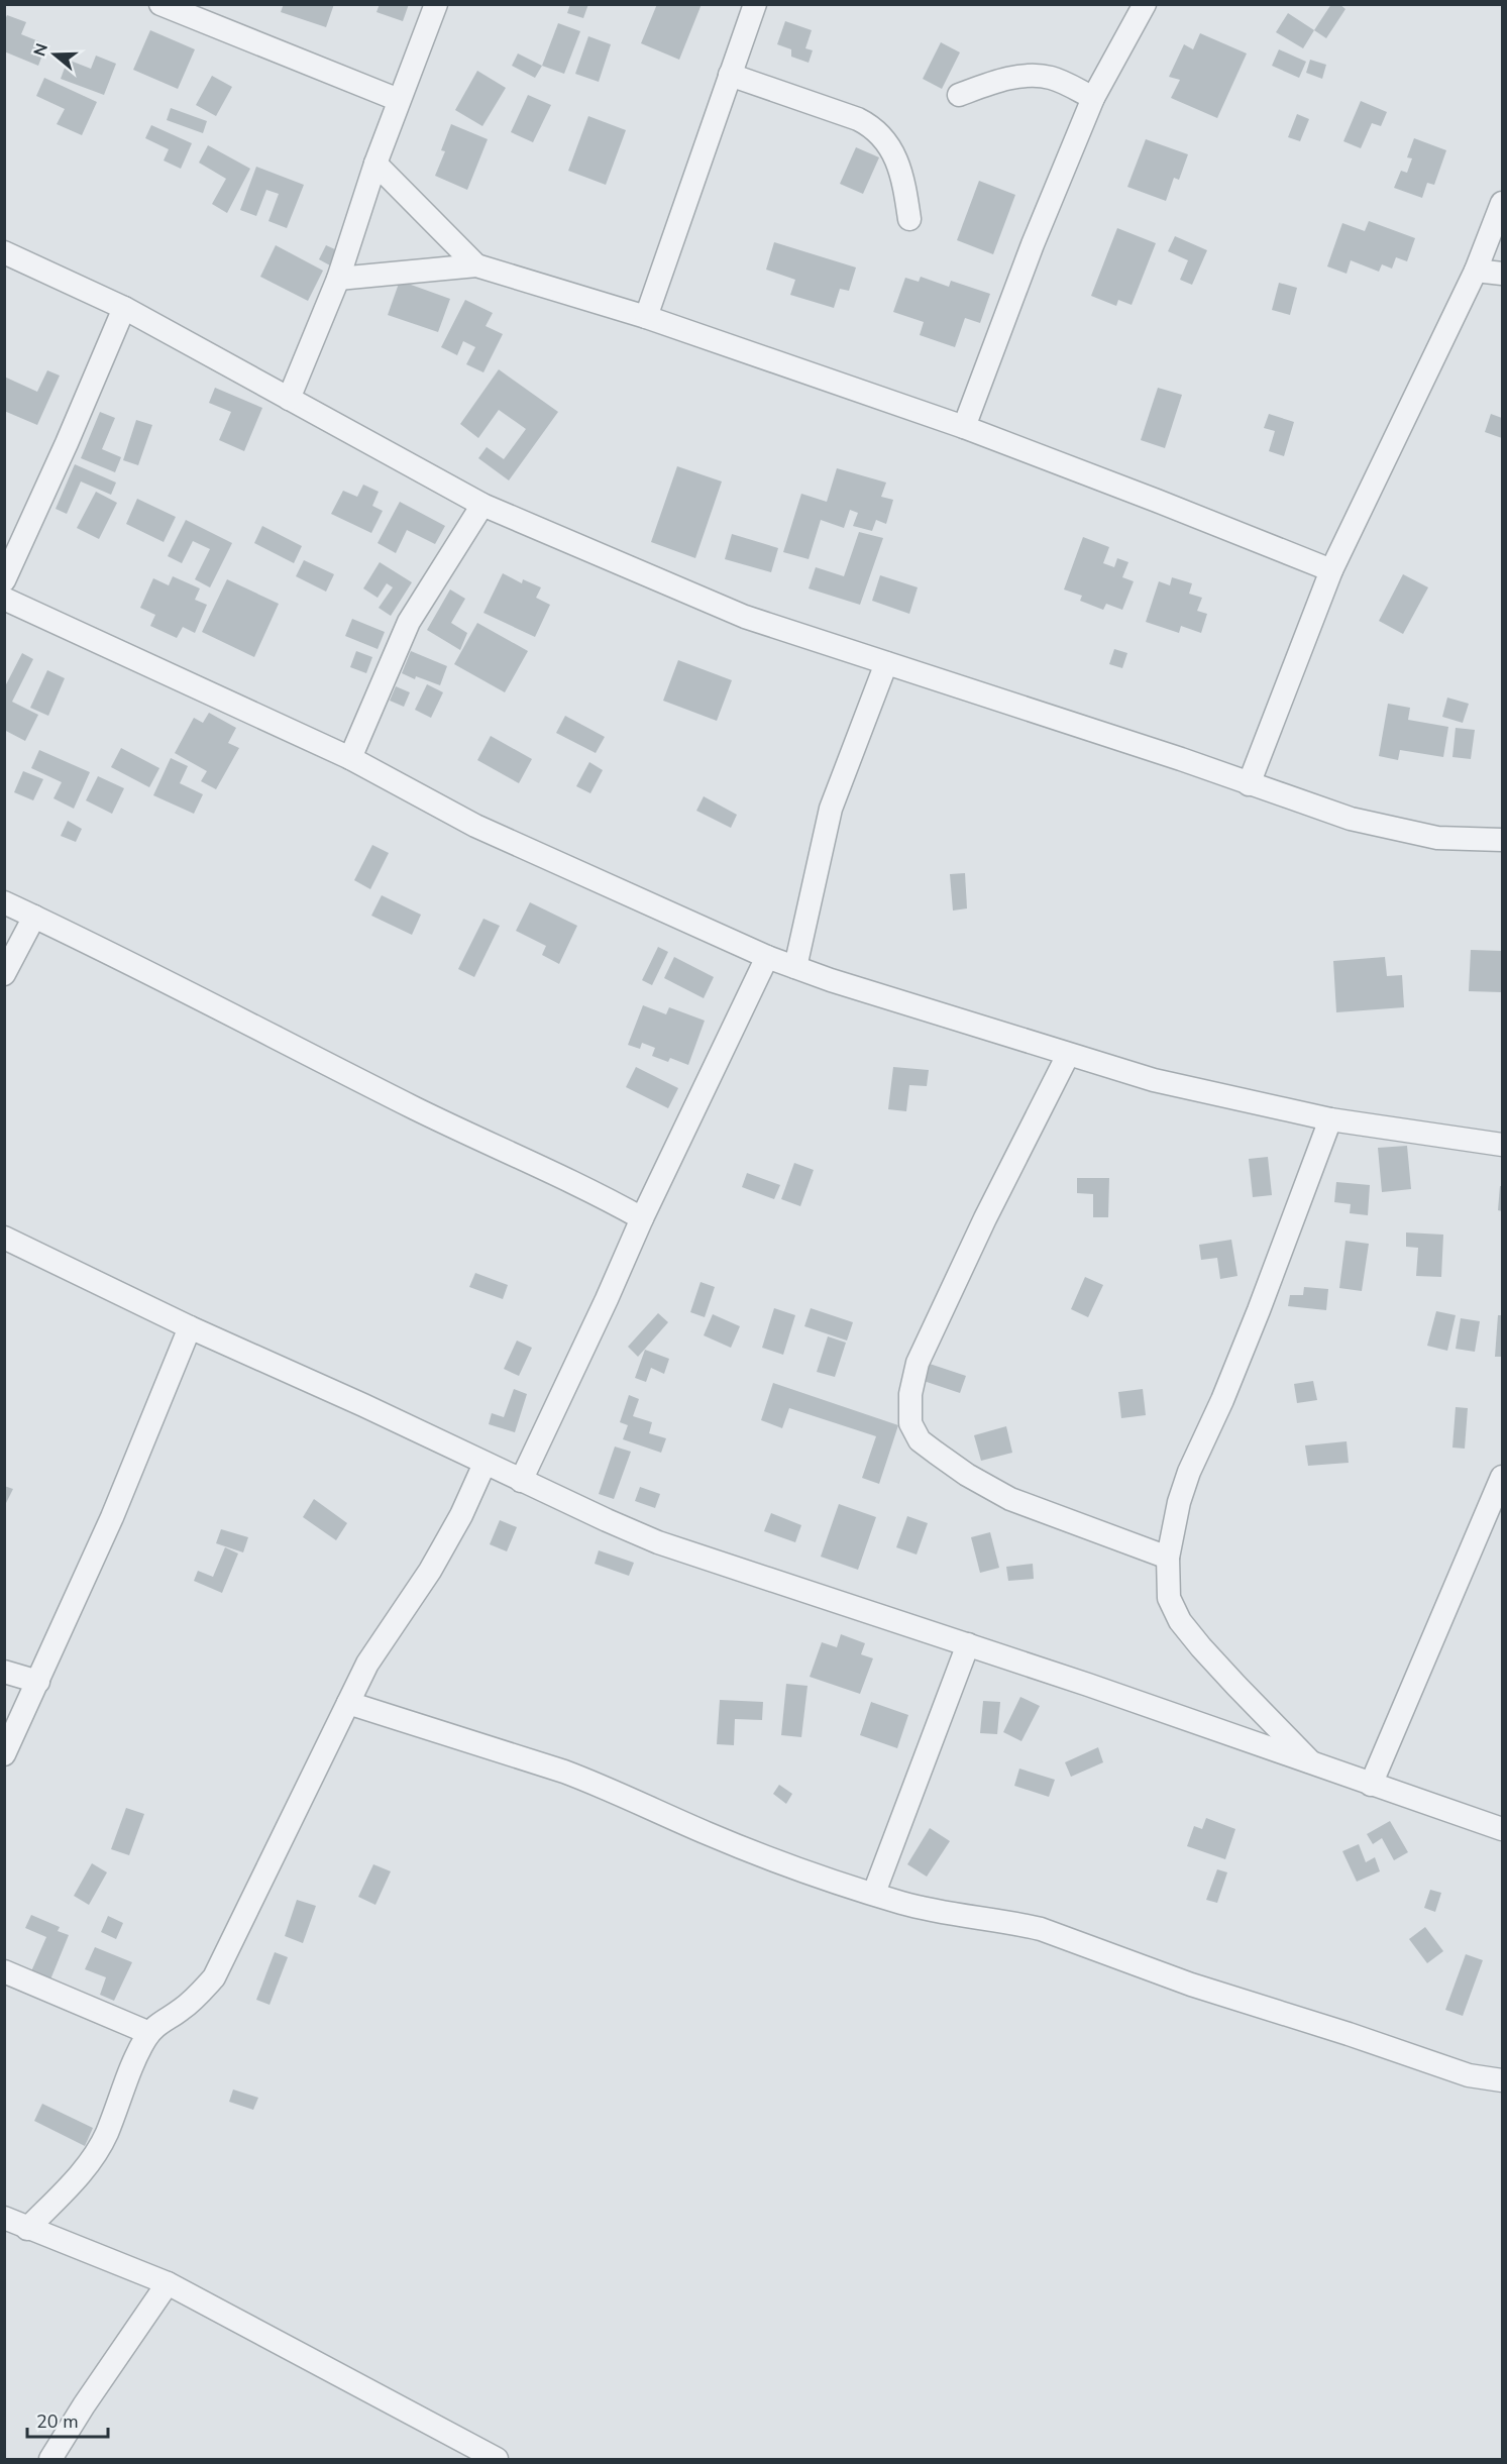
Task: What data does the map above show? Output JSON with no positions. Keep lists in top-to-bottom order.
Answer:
{
  "scale_bar": "20 m",
  "north": "left"
}
